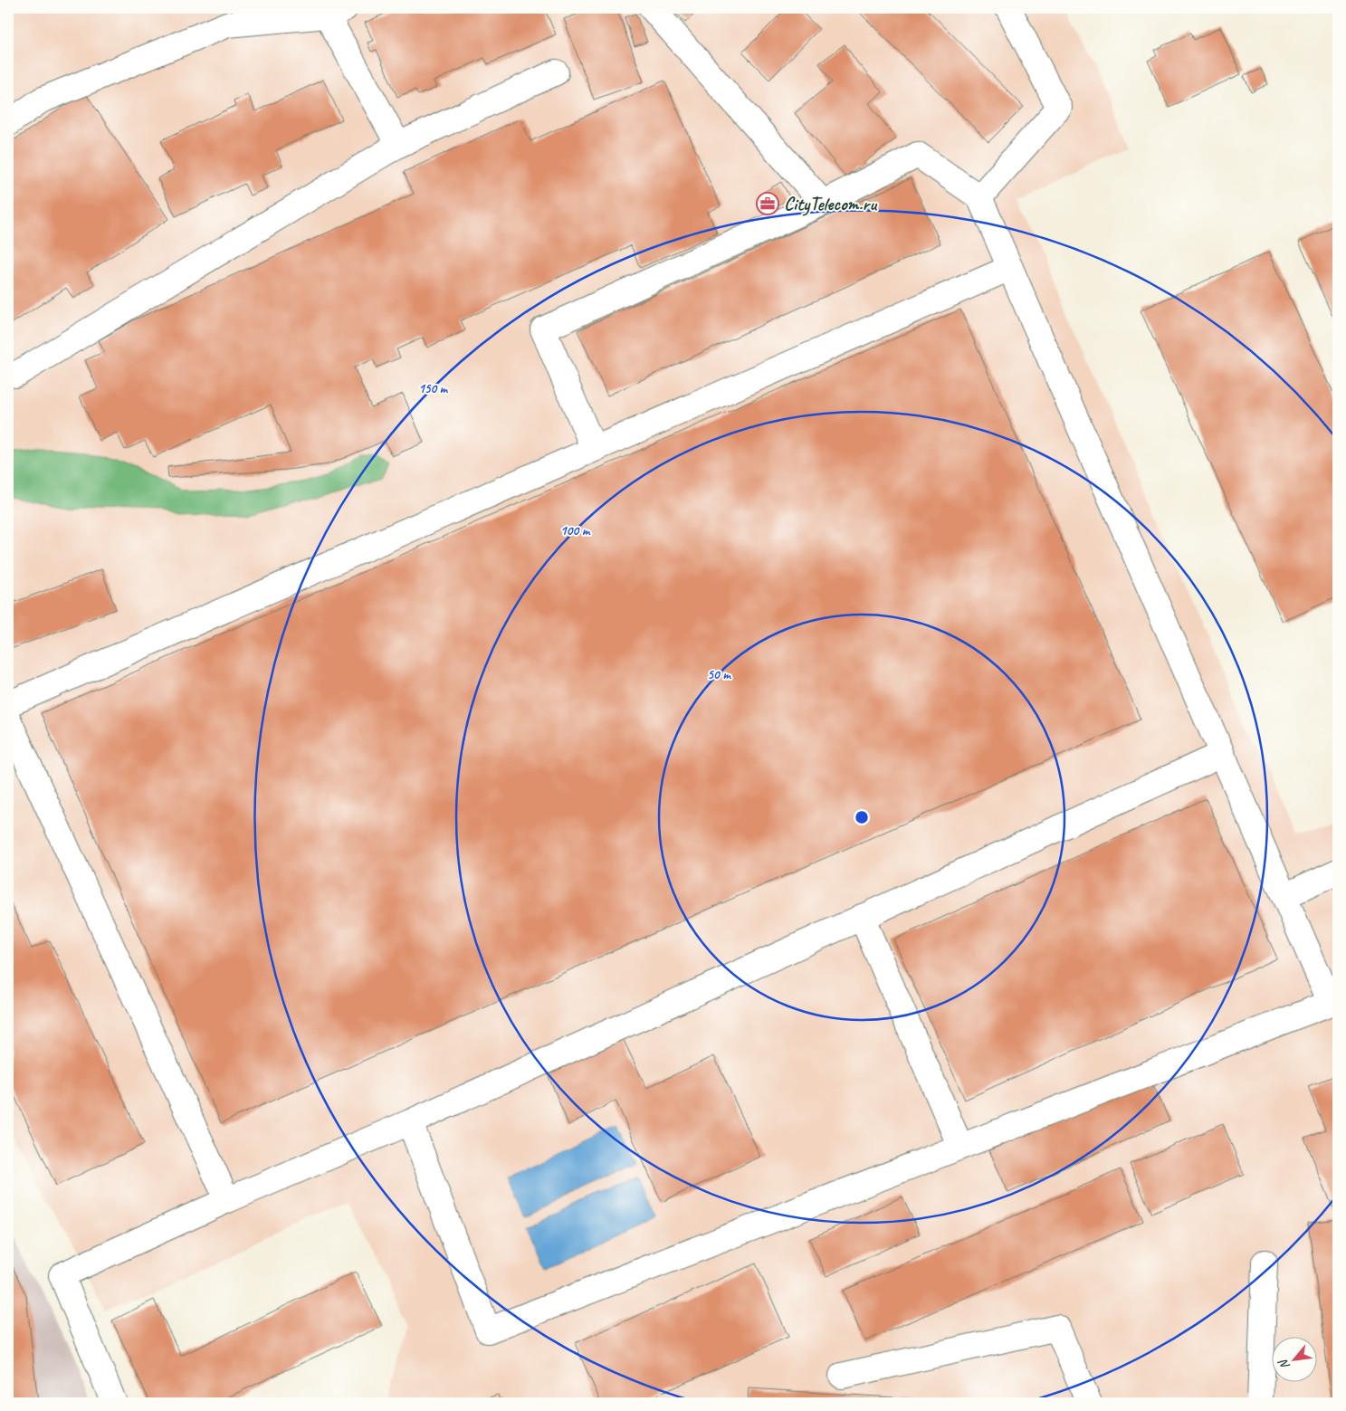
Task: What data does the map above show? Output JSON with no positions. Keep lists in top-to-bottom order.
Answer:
{
  "places": {
    "office": ["CityTelecom.ru"]
  },
  "north": "bottom left",
  "rings": ["150 m", "100 m", "50 m"]
}
